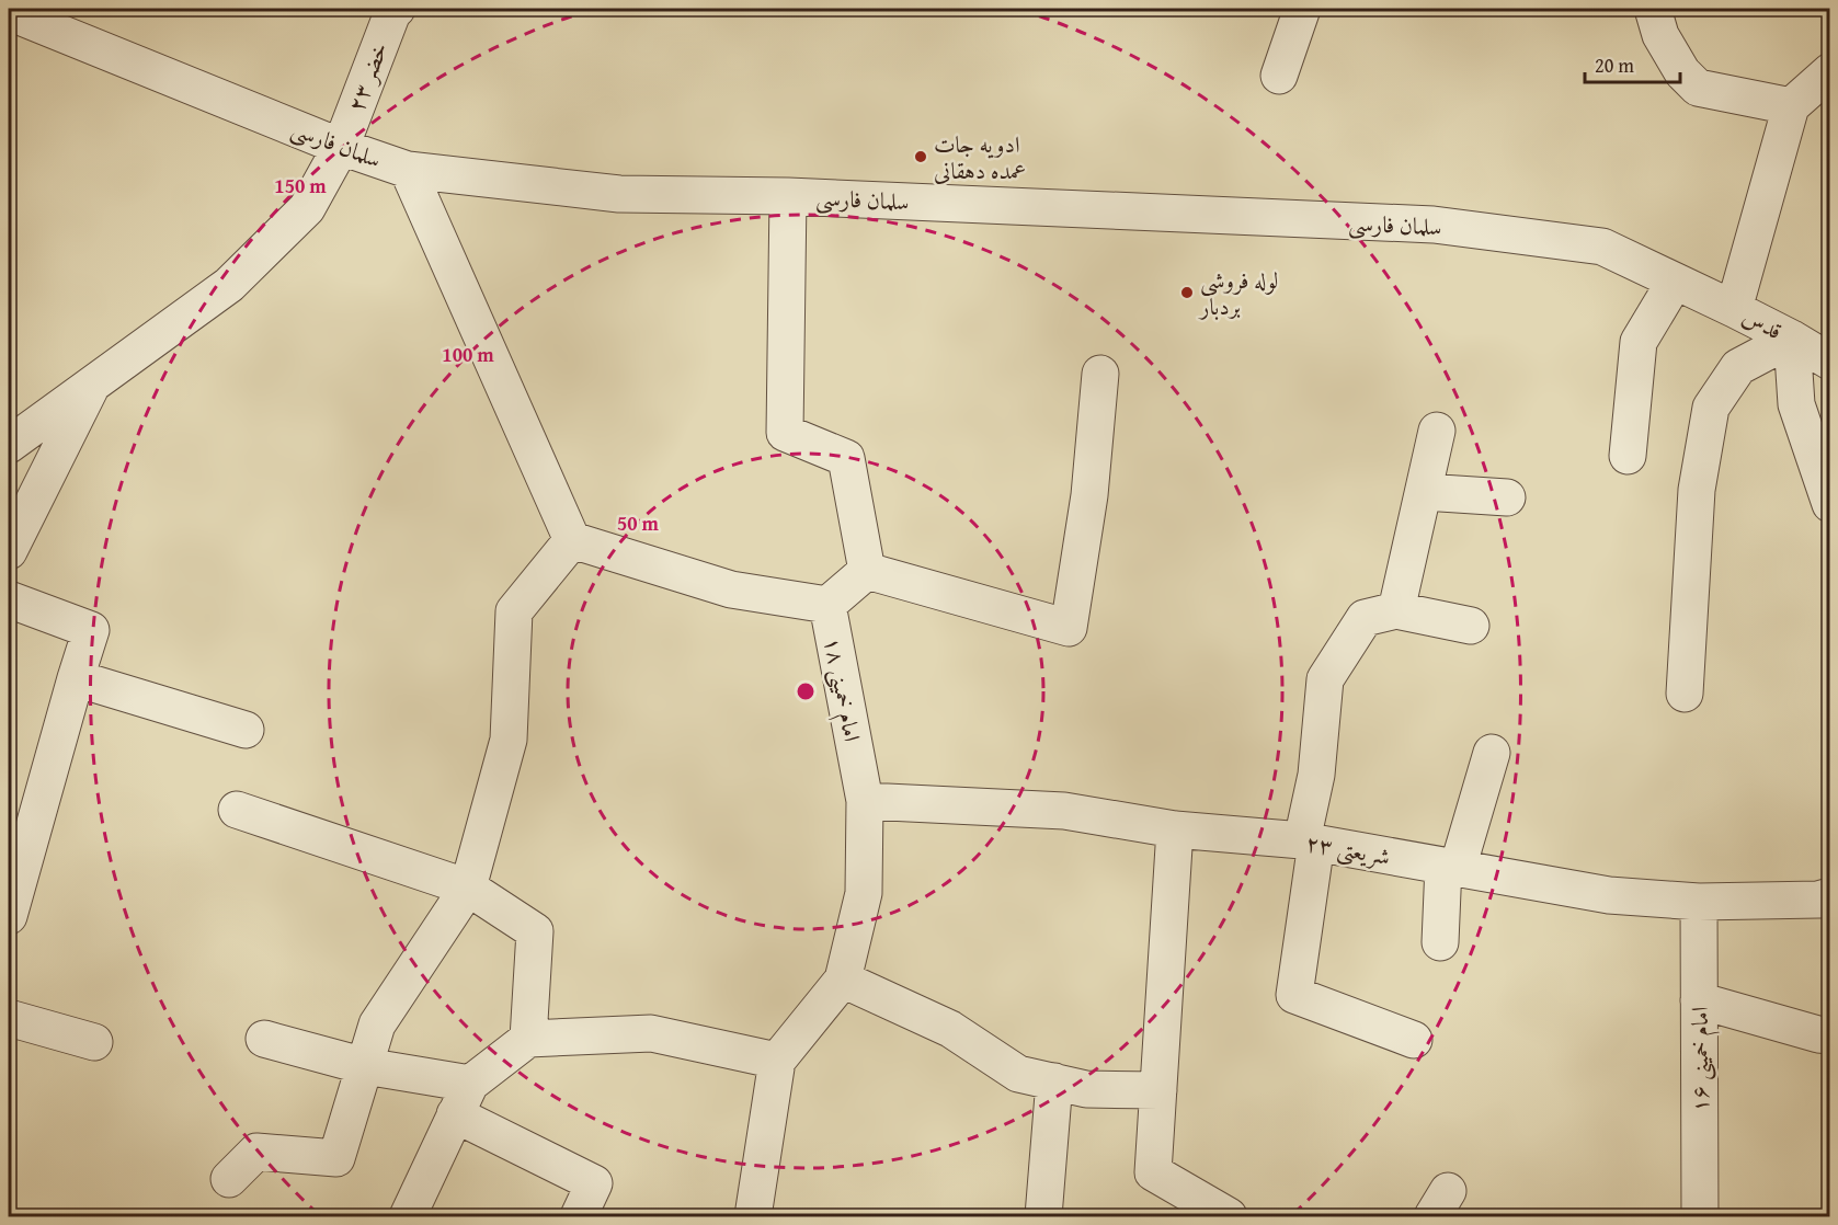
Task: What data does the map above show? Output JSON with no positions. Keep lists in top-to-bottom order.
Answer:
{
  "streets": {
    "street": [
      "خضر ۲۳",
      "سلمان فارسی",
      "قدس",
      "امام خمینی ۱۸",
      "شریعتی ۲۳",
      "امام خمینی ۱۶"
    ]
  },
  "crossings": [
    ["خضر ۲۳", "سلمان فارسی"],
    ["سلمان فارسی", "قدس"],
    ["امام خمینی ۱۸", "شریعتی ۲۳"],
    ["شریعتی ۲۳", "امام خمینی ۱۶"]
  ],
  "places": ["ادویه جات‌ عمده ‌دهقانی", "لوله فروشی بردبار"],
  "scale_bar": "20 m",
  "rings": ["150 m", "100 m", "50 m"]
}
